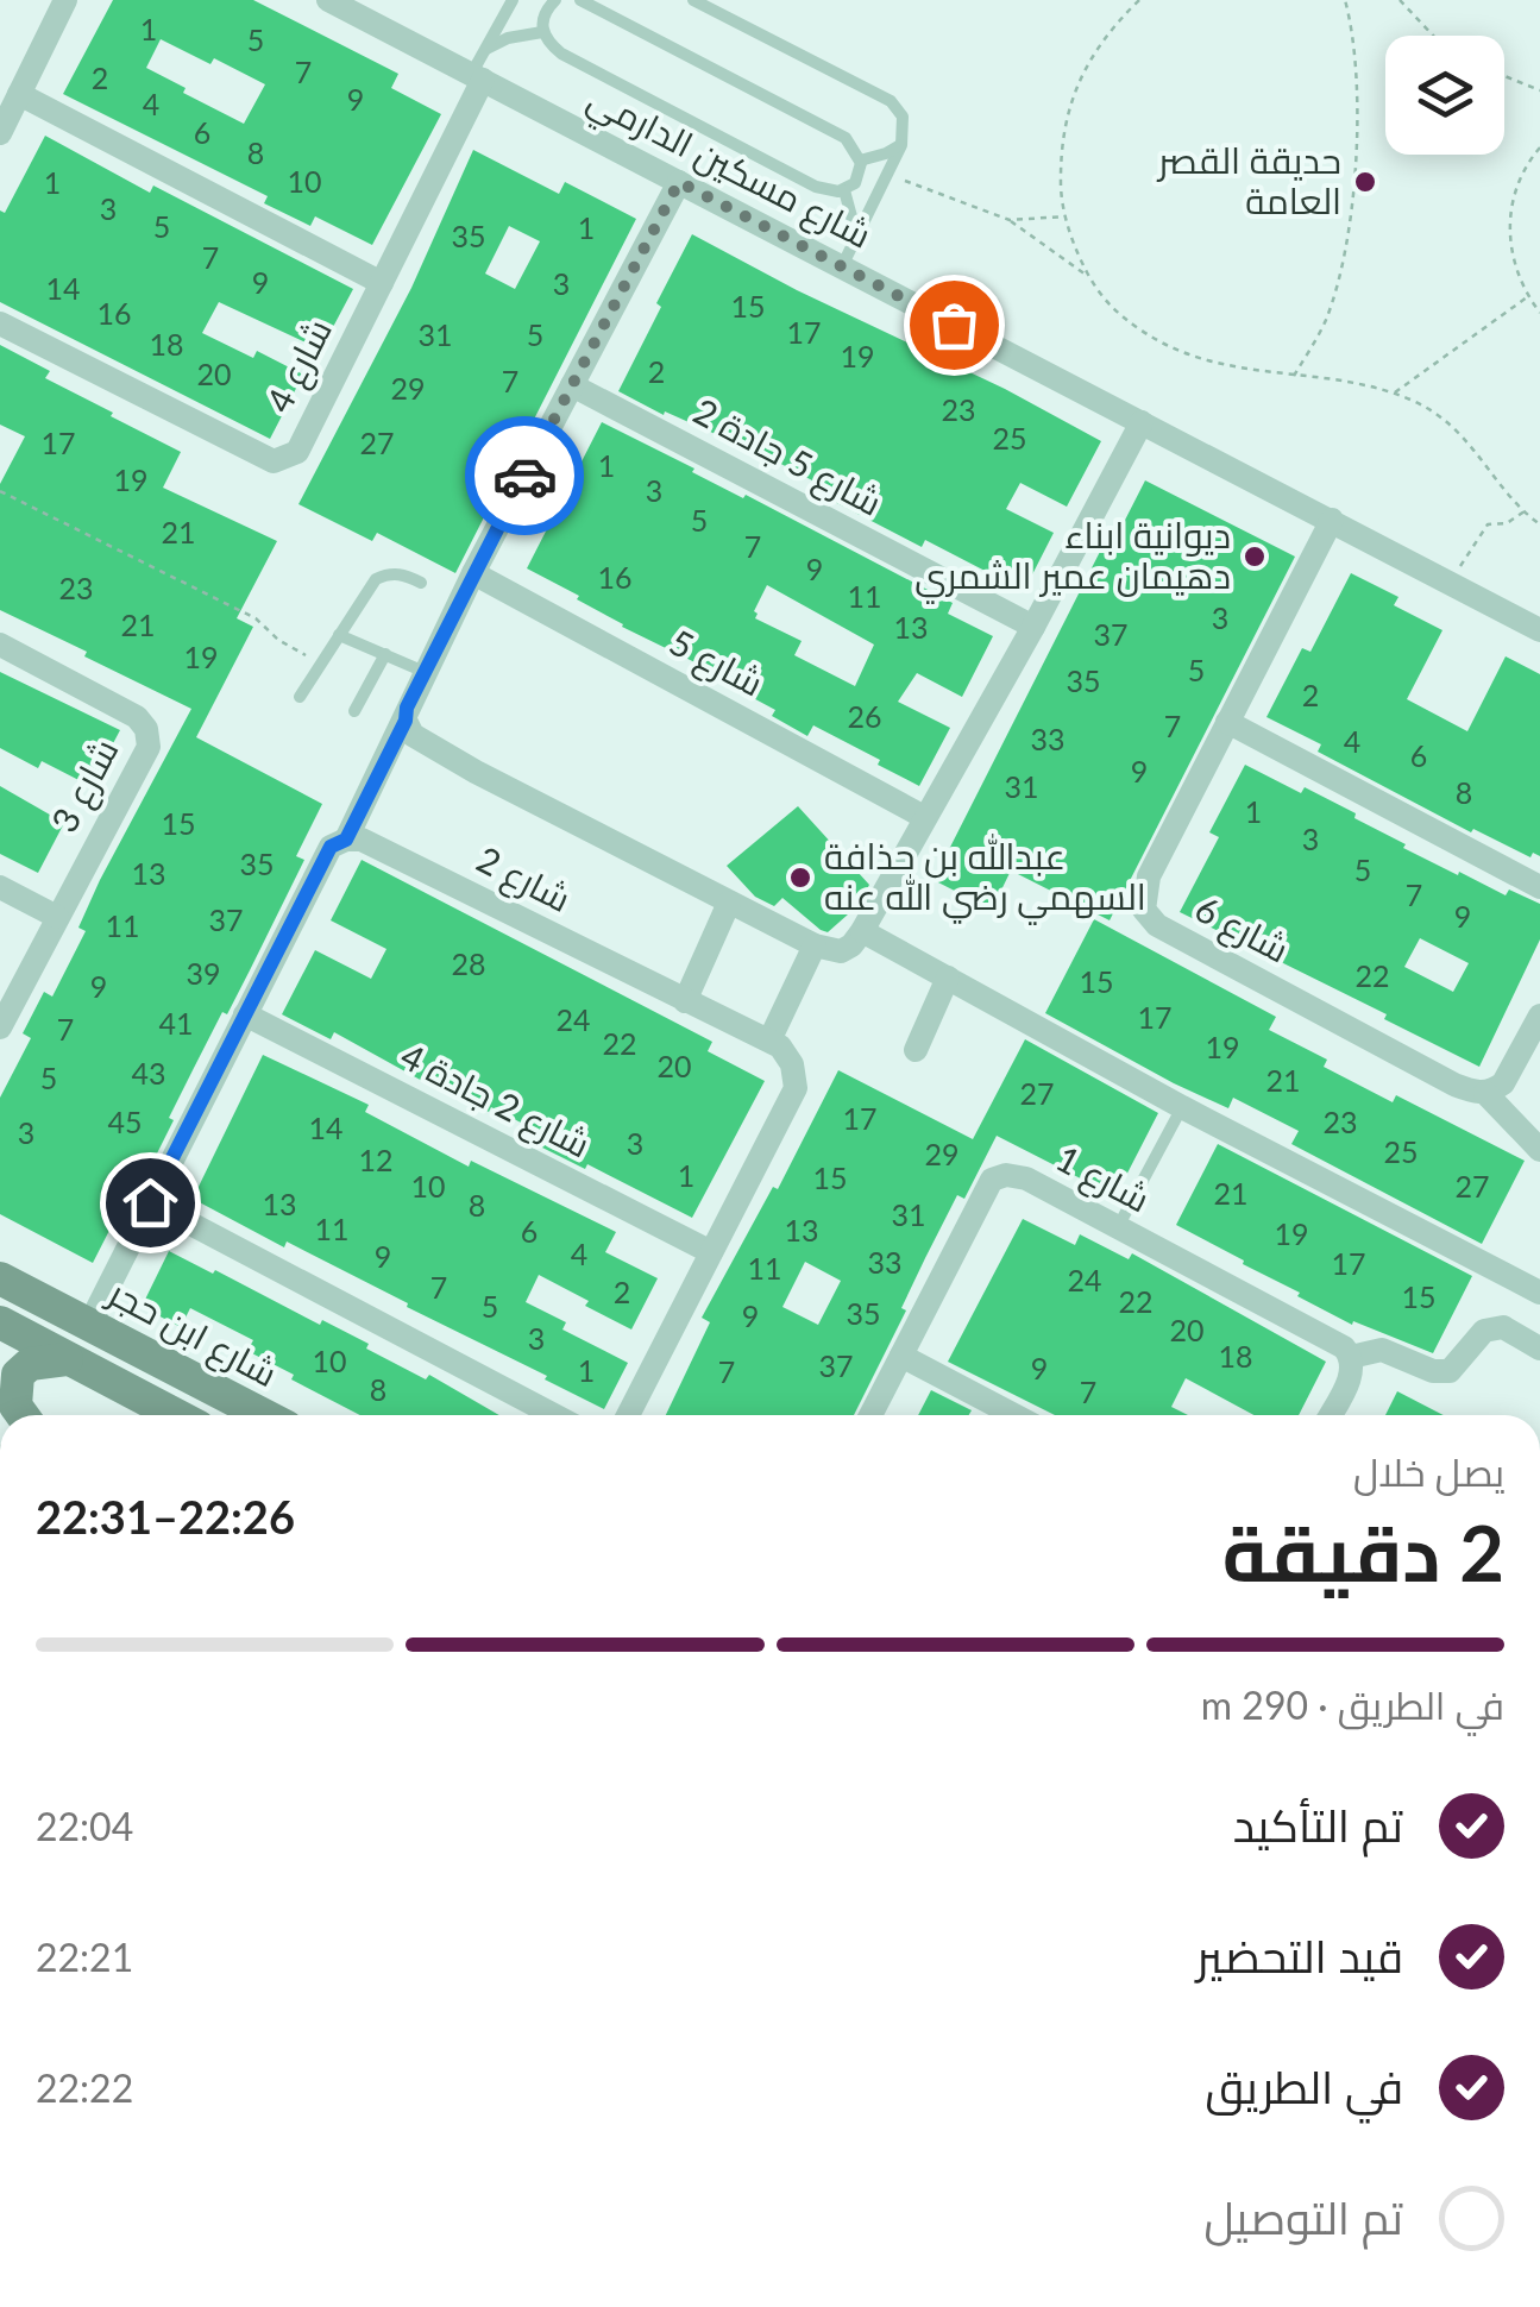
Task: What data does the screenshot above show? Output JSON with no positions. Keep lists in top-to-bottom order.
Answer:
{
  "streets": {
    "main road": ["شارع ابن حجر"],
    "street": [
      "شارع مسكين الدارمي",
      "شارع 4",
      "شارع 5 جادة 2",
      "شارع 5",
      "شارع 3",
      "شارع 2",
      "شارع 6",
      "شارع 2 جادة 4",
      "شارع 1"
    ]
  },
  "crossings": [
    ["شارع مسكين الدارمي", "شارع 4"],
    ["شارع مسكين الدارمي", "شارع 6"]
  ],
  "places": ["حديقة القصر العامة", "ديوانية ابناء دهيمان عمير الشمري", "عبدالله بن حذافة السهمي رضي الله عنه"],
  "house_numbers": [
    "1",
    "5",
    "7",
    "2",
    "9",
    "4",
    "6",
    "8",
    "10",
    "1",
    "3",
    "5",
    "1",
    "35",
    "7",
    "9",
    "3",
    "14",
    "15",
    "16",
    "17",
    "31",
    "5",
    "18",
    "19",
    "2",
    "20",
    "7",
    "29",
    "23",
    "25",
    "17",
    "27",
    "1",
    "19",
    "3",
    "5",
    "21",
    "7",
    "9",
    "16",
    "23",
    "11",
    "3",
    "21",
    "13",
    "37",
    "19",
    "5",
    "35",
    "2",
    "26",
    "7",
    "33",
    "4",
    "6",
    "9",
    "31",
    "8",
    "1",
    "15",
    "3",
    "35",
    "5",
    "13",
    "7",
    "9",
    "37",
    "11",
    "28",
    "39",
    "22",
    "15",
    "9",
    "17",
    "24",
    "41",
    "7",
    "22",
    "19",
    "20",
    "43",
    "5",
    "21",
    "27",
    "17",
    "45",
    "23",
    "14",
    "3",
    "3",
    "25",
    "29",
    "12",
    "1",
    "15",
    "10",
    "27",
    "21",
    "13",
    "8",
    "31",
    "11",
    "13",
    "6",
    "19",
    "4",
    "9",
    "33",
    "17",
    "11",
    "24",
    "7",
    "2",
    "15",
    "22",
    "5",
    "35",
    "9",
    "20",
    "3",
    "18",
    "10",
    "37",
    "9",
    "1",
    "7",
    "8",
    "7"
  ],
  "page": {
    "heading": ["2 دقيقة", "يصل خلال", "22:26–22:31"],
    "bar": "في الطريق · 290 m",
    "list": [
      ["تم التأكيد", "22:04"],
      ["قيد التحضير", "22:21"],
      ["في الطريق", "22:22"],
      "تم التوصيل"
    ]
  }
}
